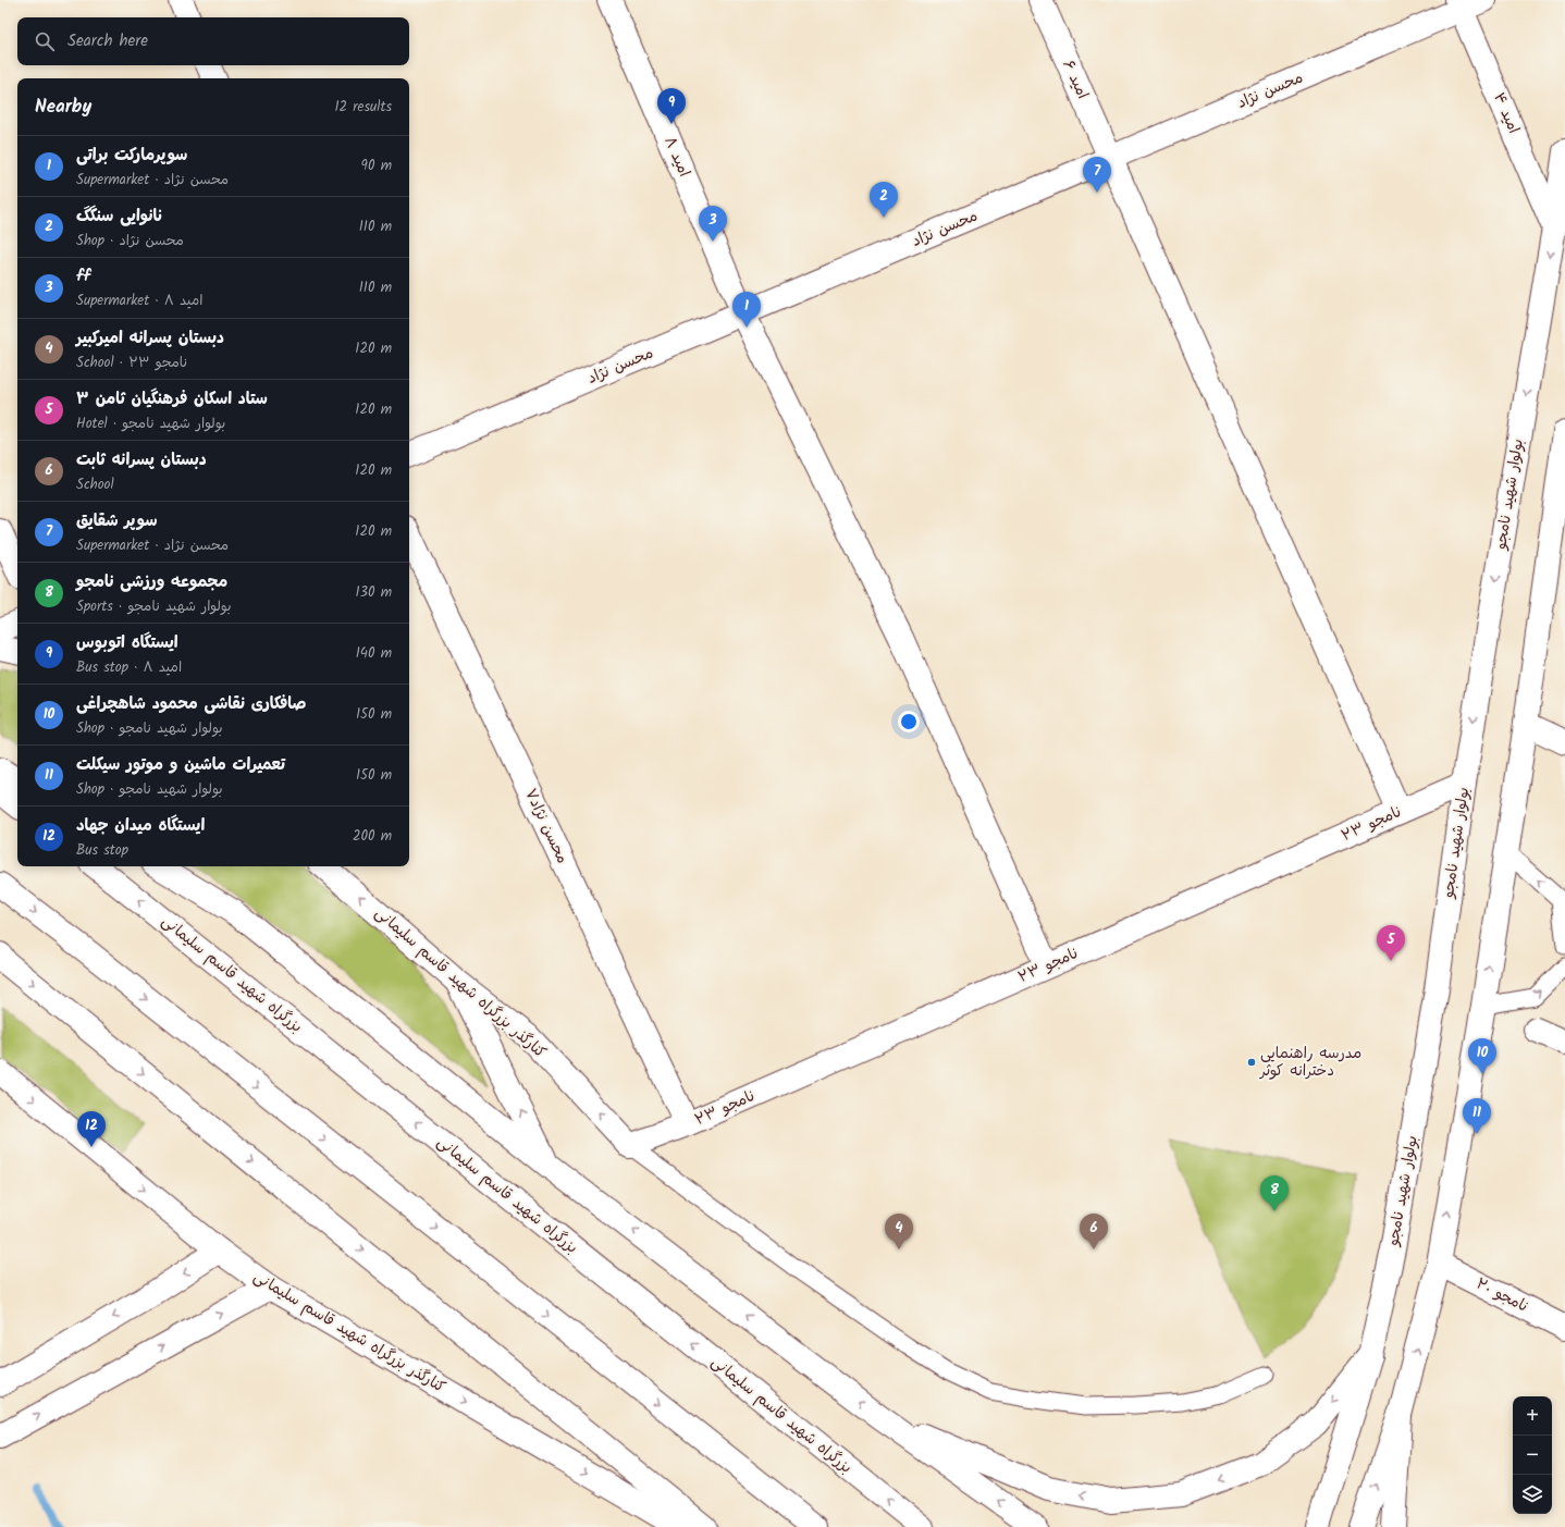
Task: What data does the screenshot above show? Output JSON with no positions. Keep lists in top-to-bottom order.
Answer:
{
  "streets": {
    "main road": [
      "امید ۶",
      "محسن نژاد",
      "امید ۴",
      "امید ۸",
      "بولوار شهید نامجو",
      "نامجو ۲۳",
      "محسن نژاد۷",
      "بزرگراه شهید قاسم سلیمانی",
      "کنارگذر بزرگراه شهید قاسم سلیمانی",
      "نامجو ۲۰"
    ]
  },
  "crossings": [
    ["امید ۶", "محسن نژاد"],
    ["امید ۶", "نامجو ۲۳"],
    ["محسن نژاد", "امید ۴"],
    ["محسن نژاد", "امید ۸"],
    ["امید ۴", "بولوار شهید نامجو"],
    ["امید ۸", "نامجو ۲۳"],
    ["بولوار شهید نامجو", "نامجو ۲۳"],
    ["نامجو ۲۳", "محسن نژاد۷"],
    ["نامجو ۲۳", "کنارگذر بزرگراه شهید قاسم سلیمانی"]
  ],
  "places": ["مدرسه راهنمایی دخترانه کوثر"],
  "page": {
    "search": "Search here",
    "heading": ["Nearby", "12 results"],
    "pins": [
      "9",
      "7",
      "2",
      "3",
      "1",
      "5",
      "10",
      "11",
      "12",
      "8",
      "4",
      "6"
    ],
    "list": [
      {
        "mark": "1",
        "name": "سوپرمارکت براتی",
        "note": "Supermarket · محسن نژاد",
        "value": "90 m"
      },
      {
        "mark": "2",
        "name": "نانوایی سنگگ",
        "note": "Shop · محسن نژاد",
        "value": "110 m"
      },
      {
        "mark": "3",
        "name": "ff",
        "note": "Supermarket · امید ۸",
        "value": "110 m"
      },
      {
        "mark": "4",
        "name": "دبستان پسرانه امیرکبیر",
        "note": "School · نامجو ۲۳",
        "value": "120 m"
      },
      {
        "mark": "5",
        "name": "ستاد اسکان فرهنگیان ثامن ۳",
        "note": "Hotel · بولوار شهید نامجو",
        "value": "120 m"
      },
      {
        "mark": "6",
        "name": "دبستان پسرانه ثابت",
        "note": "School",
        "value": "120 m"
      },
      {
        "mark": "7",
        "name": "سوپر شقایق",
        "note": "Supermarket · محسن نژاد",
        "value": "120 m"
      },
      {
        "mark": "8",
        "name": "مجموعه ورزشی نامجو",
        "note": "Sports · بولوار شهید نامجو",
        "value": "130 m"
      },
      {
        "mark": "9",
        "name": "ایستگاه اتوبوس",
        "note": "Bus stop · امید ۸",
        "value": "140 m"
      },
      {
        "mark": "10",
        "name": "صافکاری نقاشی محمود شاهچراغی",
        "note": "Shop · بولوار شهید نامجو",
        "value": "150 m"
      },
      {
        "mark": "11",
        "name": "تعمیرات ماشین و موتور سیکلت",
        "note": "Shop · بولوار شهید نامجو",
        "value": "150 m"
      },
      {
        "mark": "12",
        "name": "ایستگاه میدان جهاد",
        "note": "Bus stop",
        "value": "200 m"
      }
    ],
    "map_buttons": ["+", "−"]
  }
}
